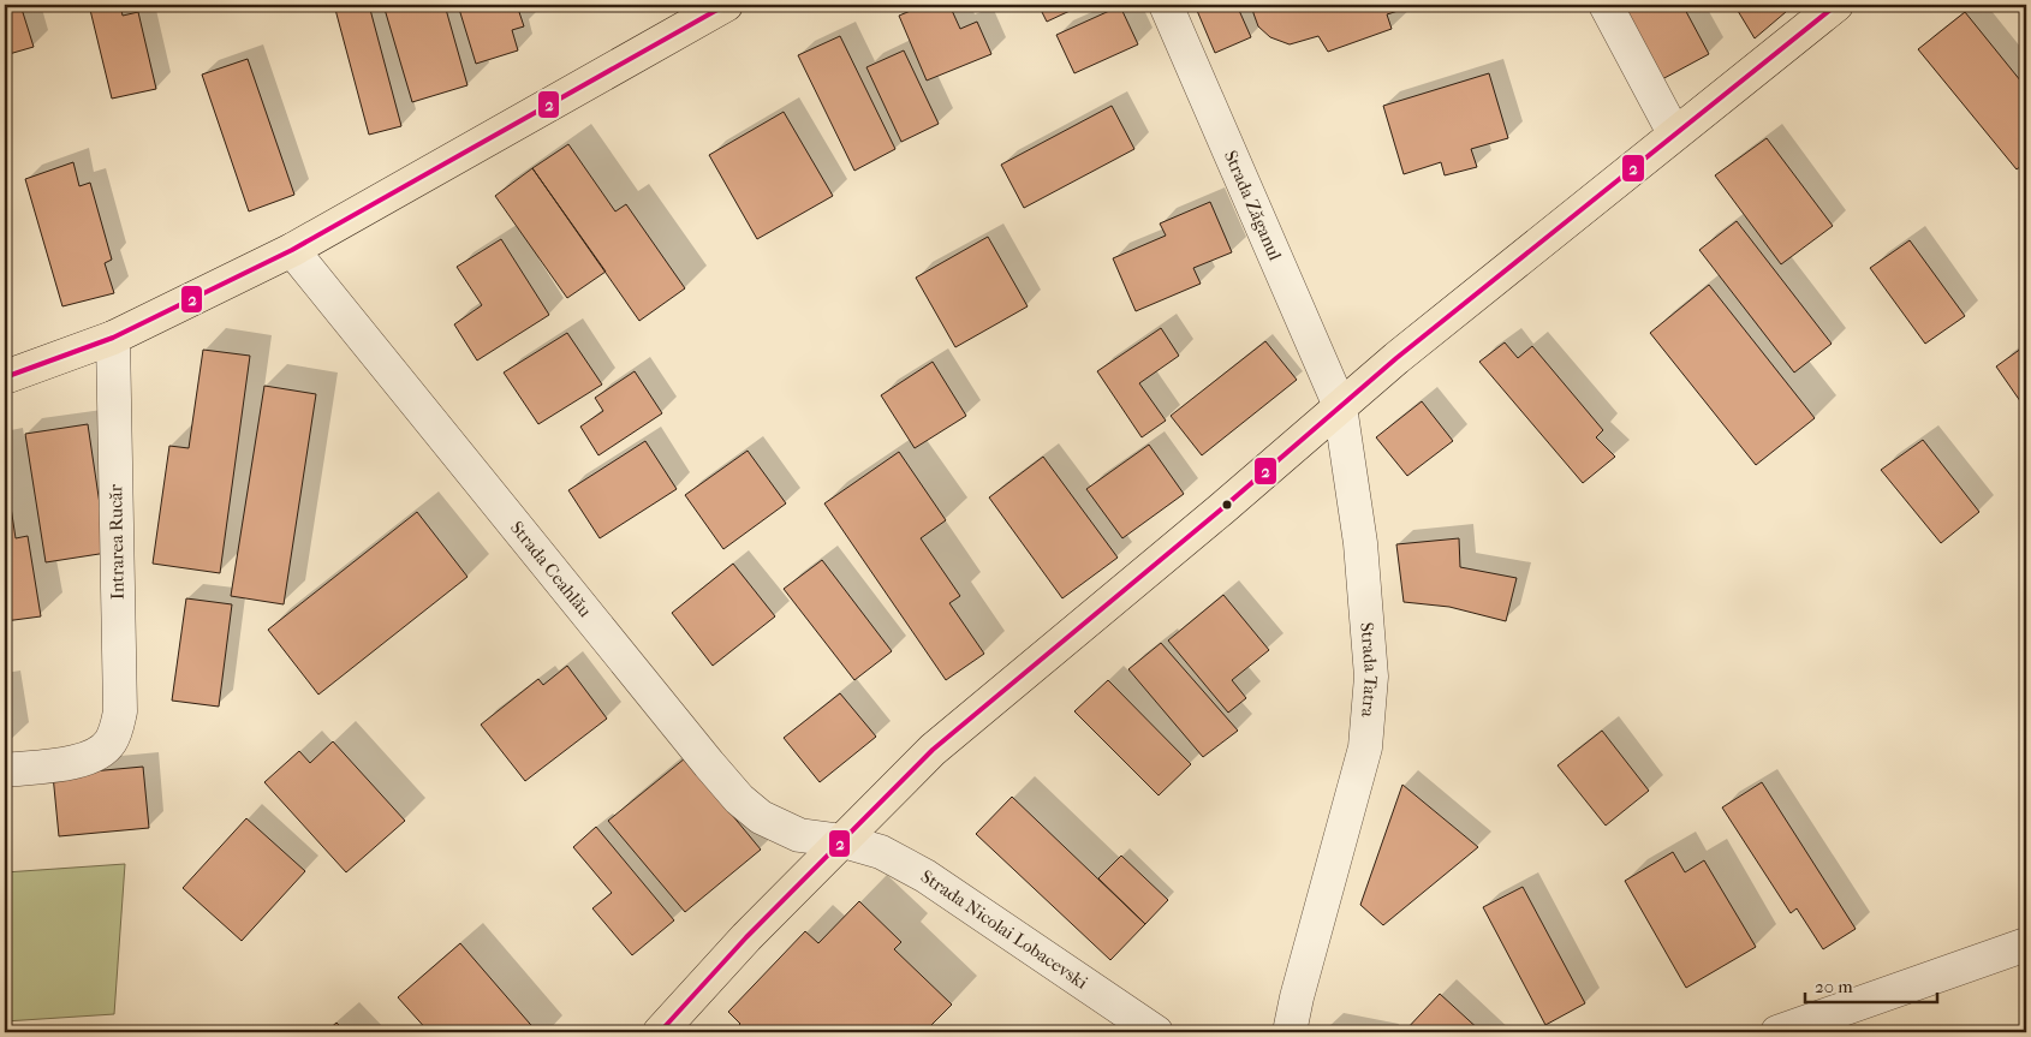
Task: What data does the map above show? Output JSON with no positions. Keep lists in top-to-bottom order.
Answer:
{
  "streets": {
    "street": [
      "Strada Zăganul",
      "Intrarea Rucăr",
      "Strada Ceahlău",
      "Strada Tatra",
      "Strada Nicolai Lobacevski"
    ]
  },
  "crossings": [
    ["Strada Zăganul", "Strada Tatra"],
    ["Strada Ceahlău", "Strada Nicolai Lobacevski"]
  ],
  "lines": ["transit line 2"],
  "scale_bar": "20 m"
}
